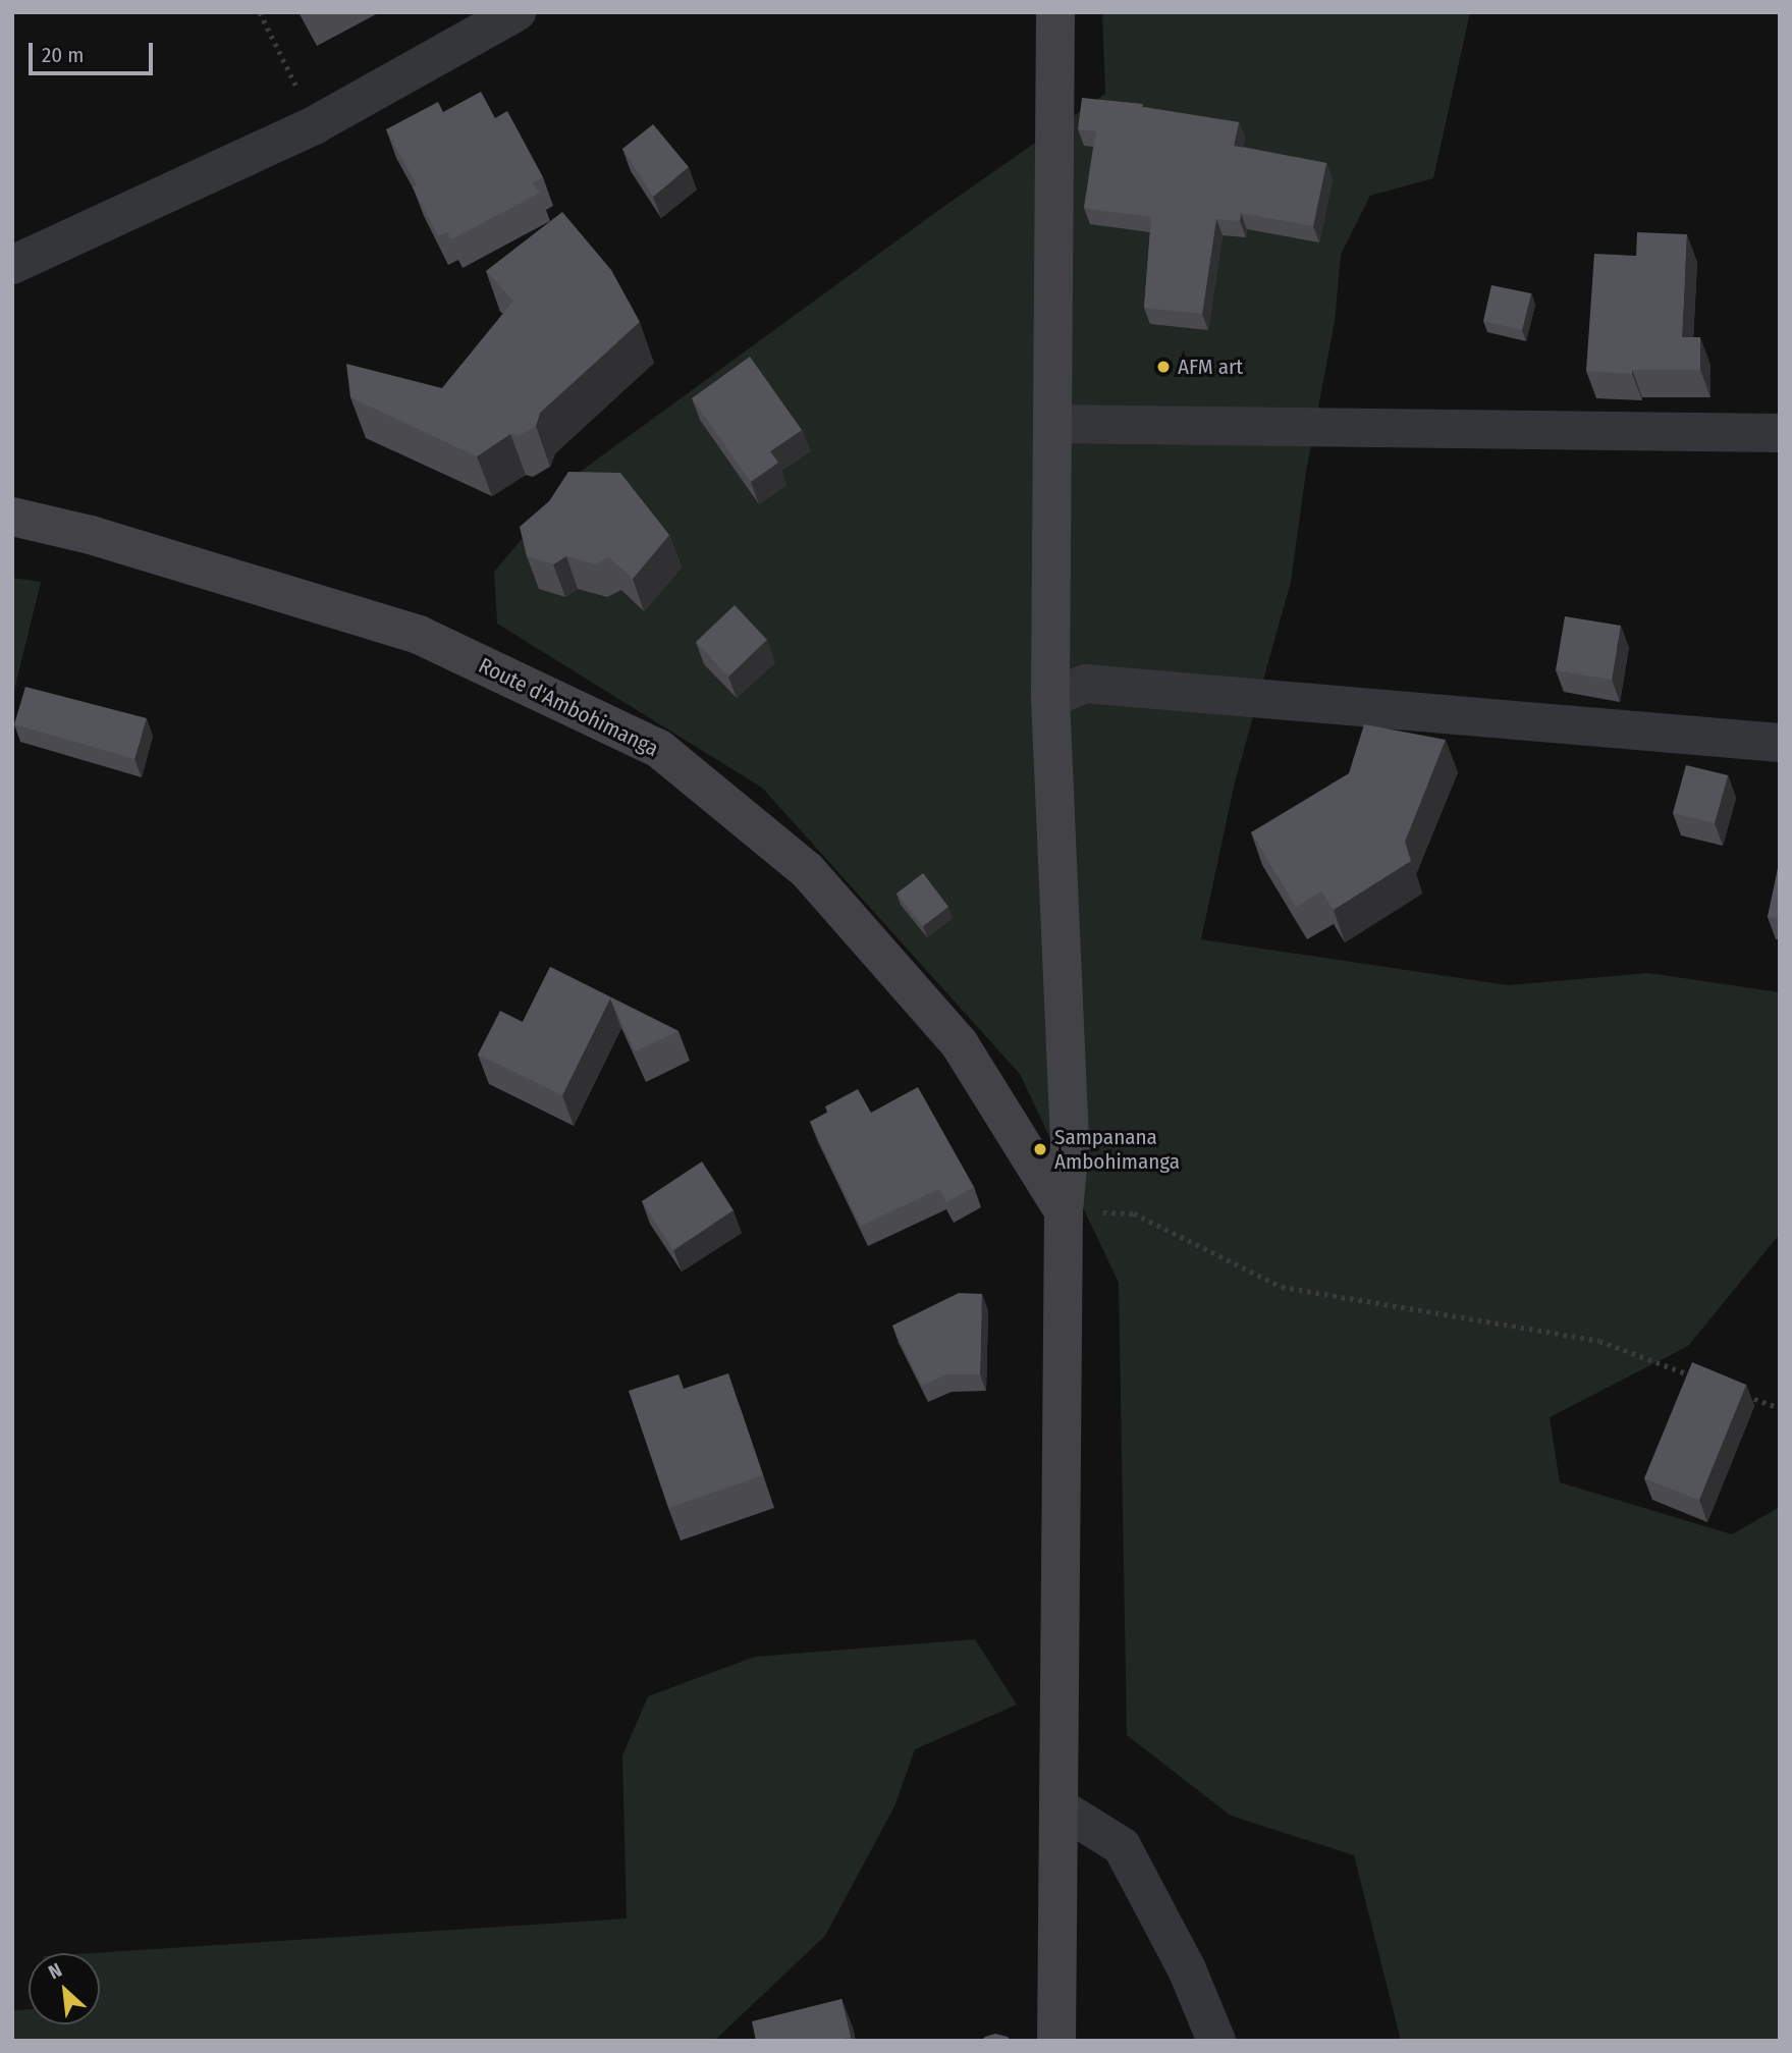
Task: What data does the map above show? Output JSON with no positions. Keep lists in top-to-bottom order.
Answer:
{
  "streets": {
    "main road": ["Route d'Ambohimanga"]
  },
  "places": ["AFM art", "Sampanana Ambohimanga"],
  "scale_bar": "20 m",
  "north": "top left"
}
